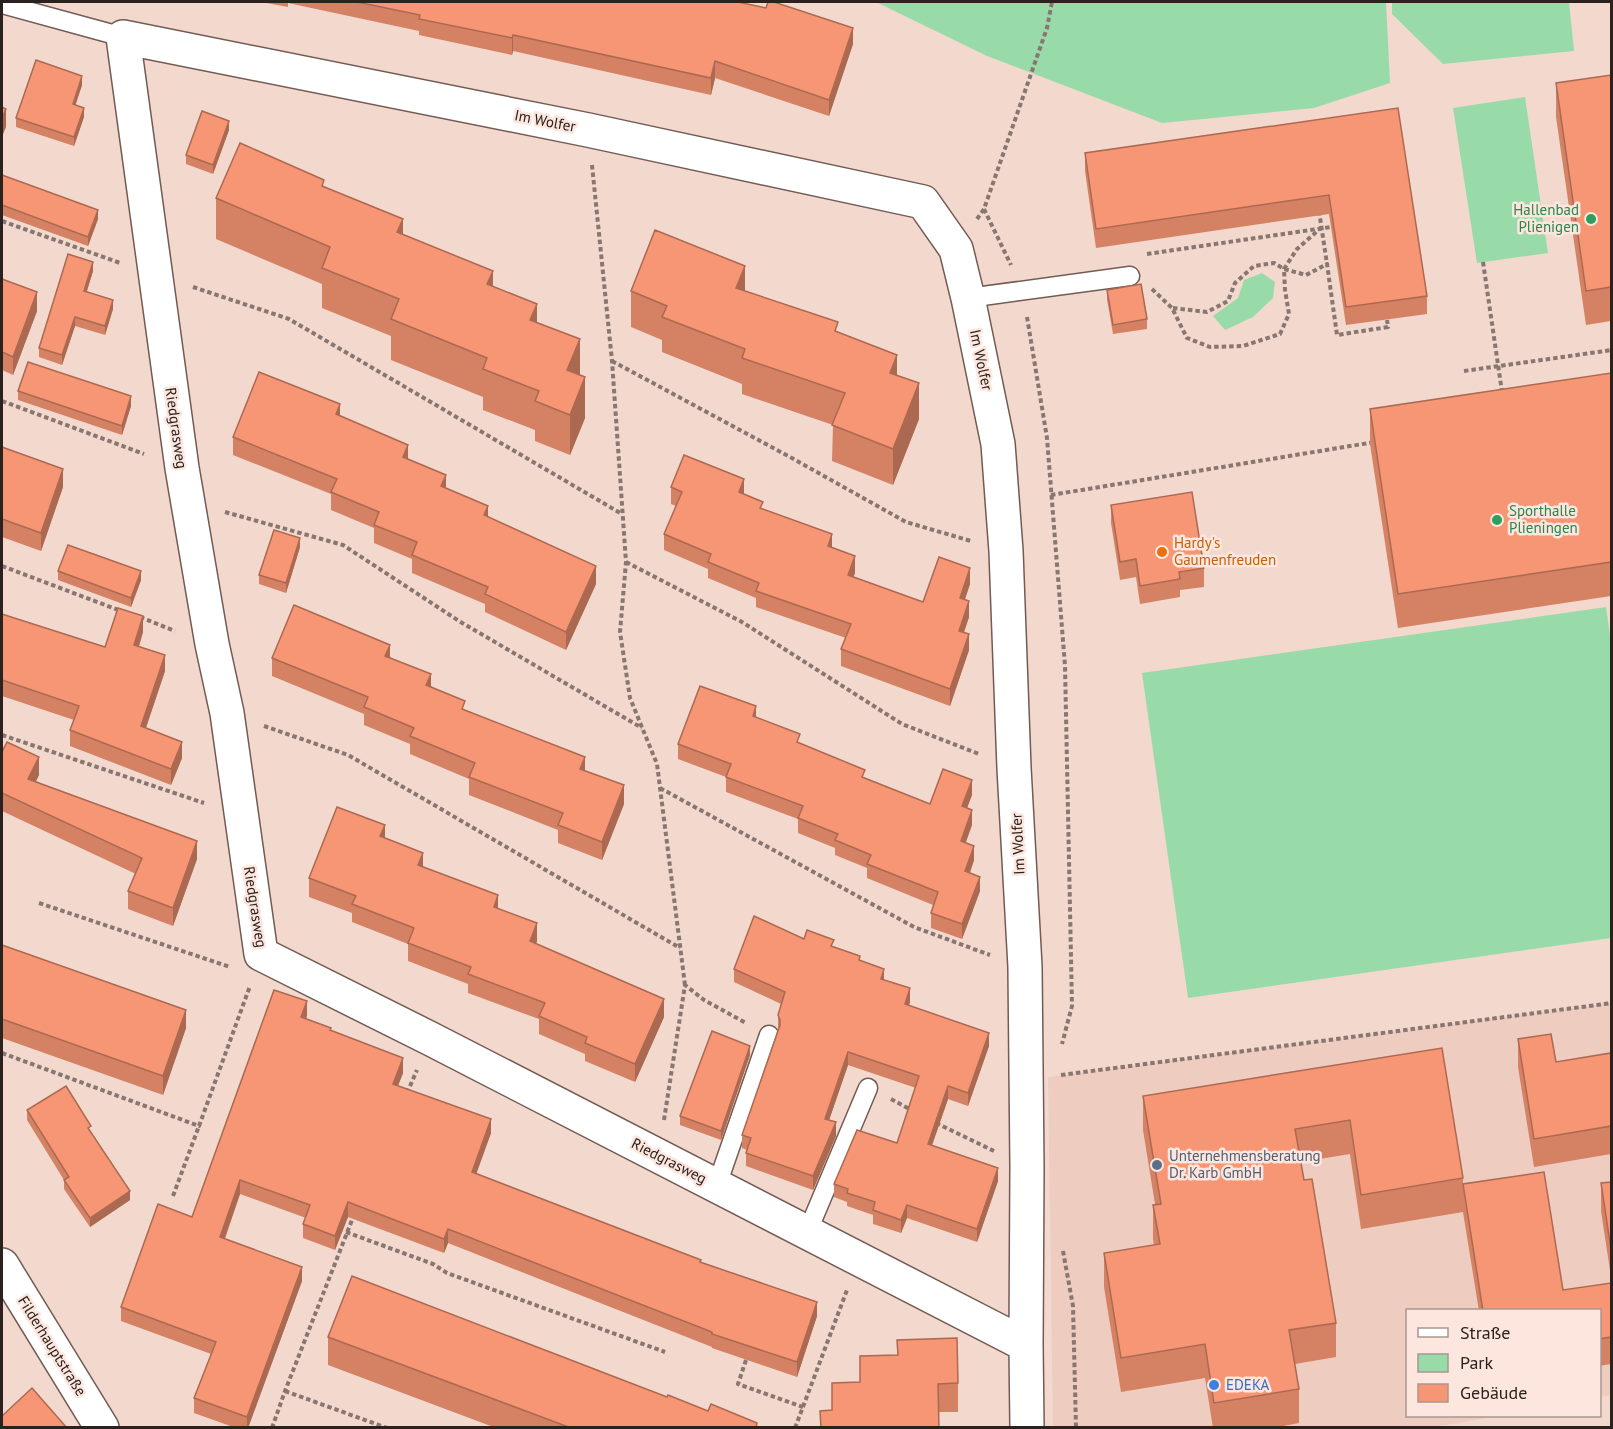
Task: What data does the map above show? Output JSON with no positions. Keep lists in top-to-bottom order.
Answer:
{
  "streets": {
    "street": ["Im Wolfer", "Riedgrasweg", "Filderhauptstraße"]
  },
  "crossings": [
    ["Im Wolfer", "Riedgrasweg"]
  ],
  "places": [
    "Hallenbad Plienigen",
    "Sporthalle Plieningen",
    "Hardy's Gaumenfreuden",
    "Unternehmensberatung Dr. Karb GmbH",
    "EDEKA"
  ],
  "legend": ["Straße", "Park", "Gebäude"]
}
